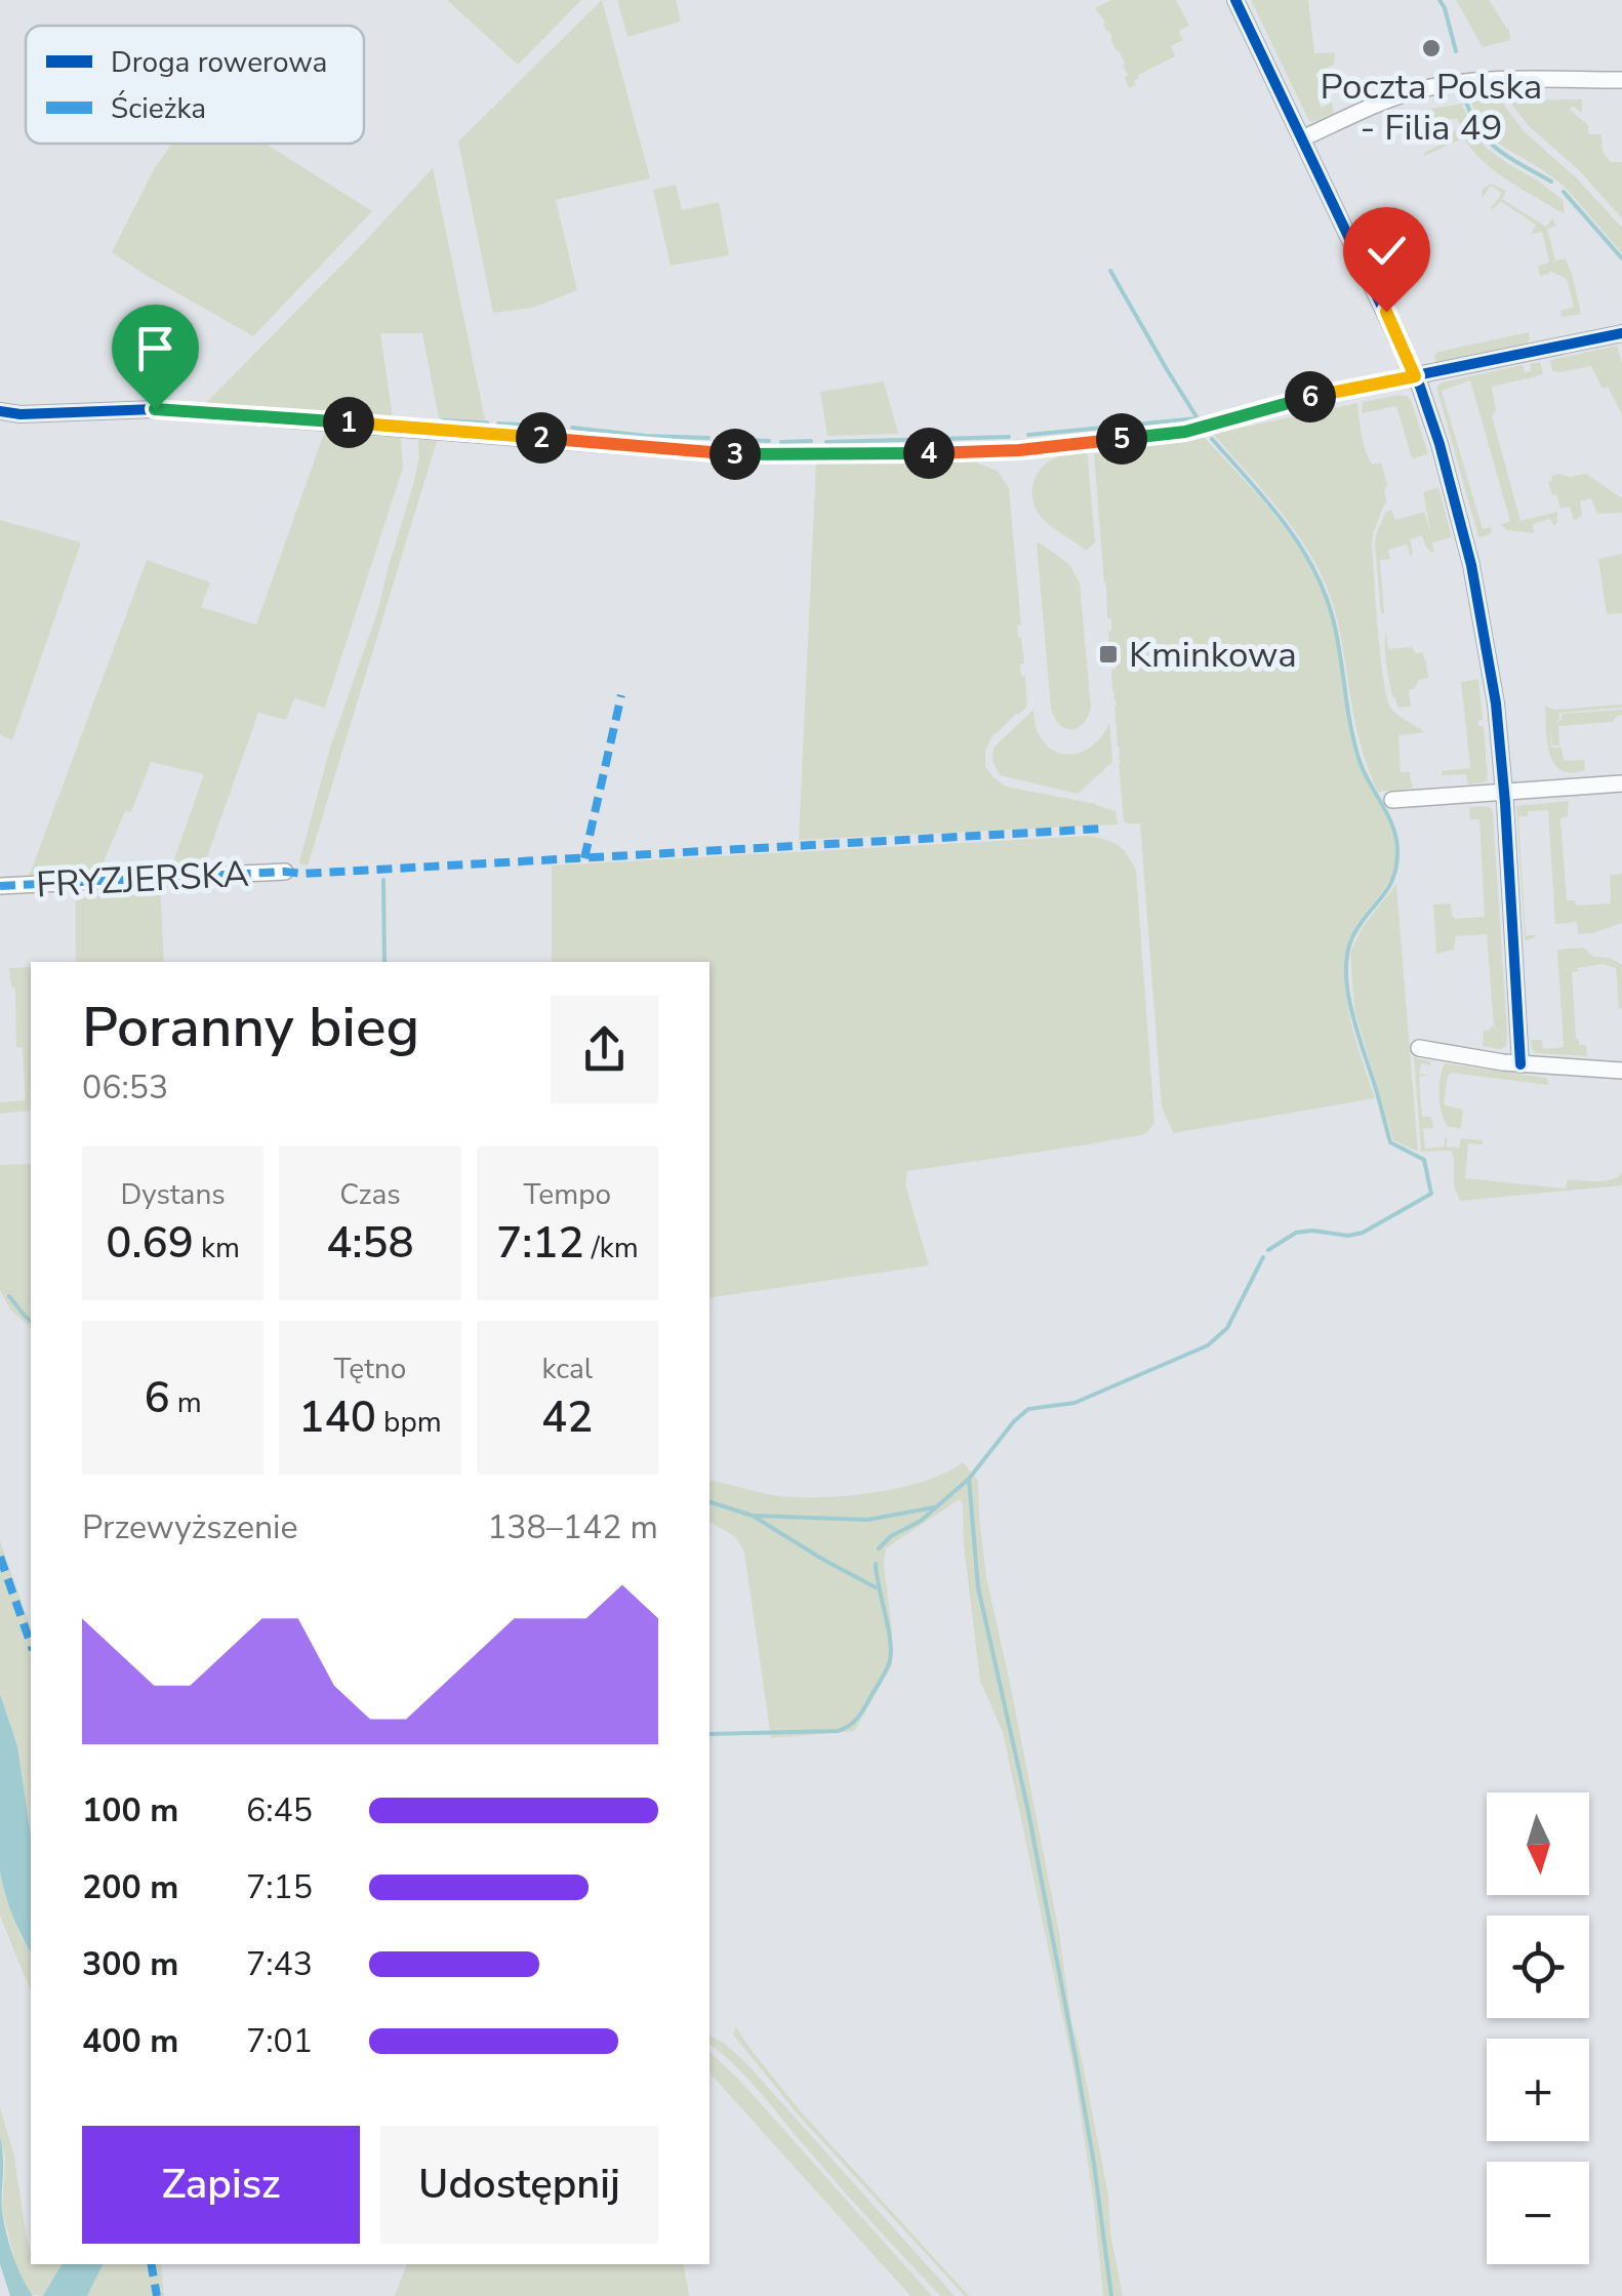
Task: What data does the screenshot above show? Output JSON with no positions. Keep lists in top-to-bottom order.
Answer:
{
  "streets": {
    "street": ["FRYZJERSKA"]
  },
  "places": {
    "other": ["Poczta Polska - Filia 49"],
    "transit": ["Kminkowa"]
  },
  "legend": ["Droga rowerowa", "Ścieżka"],
  "north": "bottom",
  "page": {
    "pins": [
      "6",
      "1",
      "2",
      "5",
      "4",
      "3"
    ],
    "heading": ["Poranny bieg", "06:53"],
    "stats": [
      ["Dystans", "0.69 km"],
      ["Czas", "4:58"],
      ["Tempo", "7:12 /km"],
      ["6 m"],
      ["Tętno", "140 bpm"],
      ["kcal", "42"]
    ],
    "chart": ["Przewyższenie", "138–142 m"],
    "list": [
      {
        "name": "100 m",
        "note": "6:45"
      },
      {
        "name": "200 m",
        "note": "7:15"
      },
      {
        "name": "300 m",
        "note": "7:43"
      },
      {
        "name": "400 m",
        "note": "7:01"
      }
    ],
    "map_buttons": ["+", "−"],
    "buttons": ["Zapisz", "Udostępnij"]
  }
}
